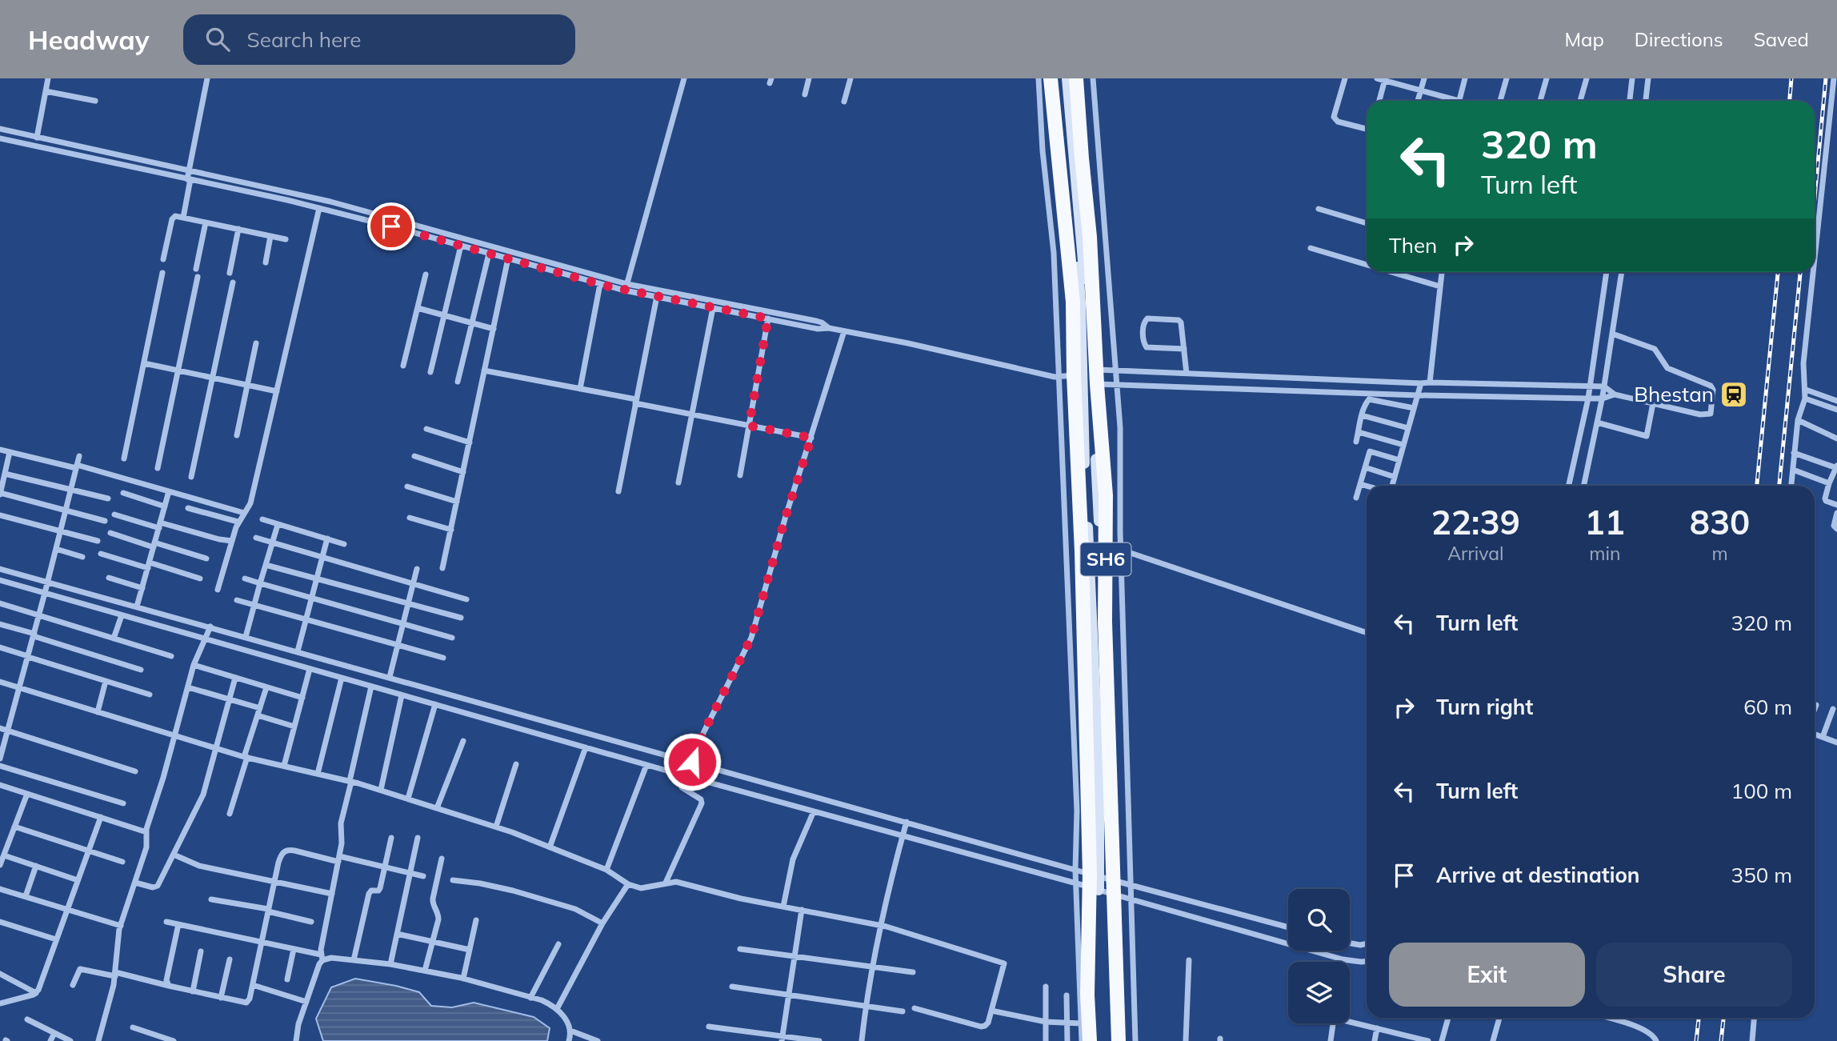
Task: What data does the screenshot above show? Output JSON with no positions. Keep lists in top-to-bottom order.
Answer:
{
  "streets": {
    "highway": ["SH6"]
  },
  "places": {
    "station": ["Bhestan"]
  },
  "page": {
    "header": "Headway",
    "search": "Search here",
    "nav": ["Map", "Directions", "Saved"],
    "turn": ["320 m", "Turn left"],
    "then": "Then",
    "eta": [
      "22:39",
      "Arrival",
      "11",
      "min",
      "830",
      "m"
    ],
    "list": [
      {
        "name": "Turn left",
        "value": "320 m"
      },
      {
        "name": "Turn right",
        "value": "60 m"
      },
      {
        "name": "Turn left",
        "value": "100 m"
      },
      {
        "name": "Arrive at destination",
        "value": "350 m"
      }
    ],
    "buttons": ["Exit", "Share"]
  }
}
